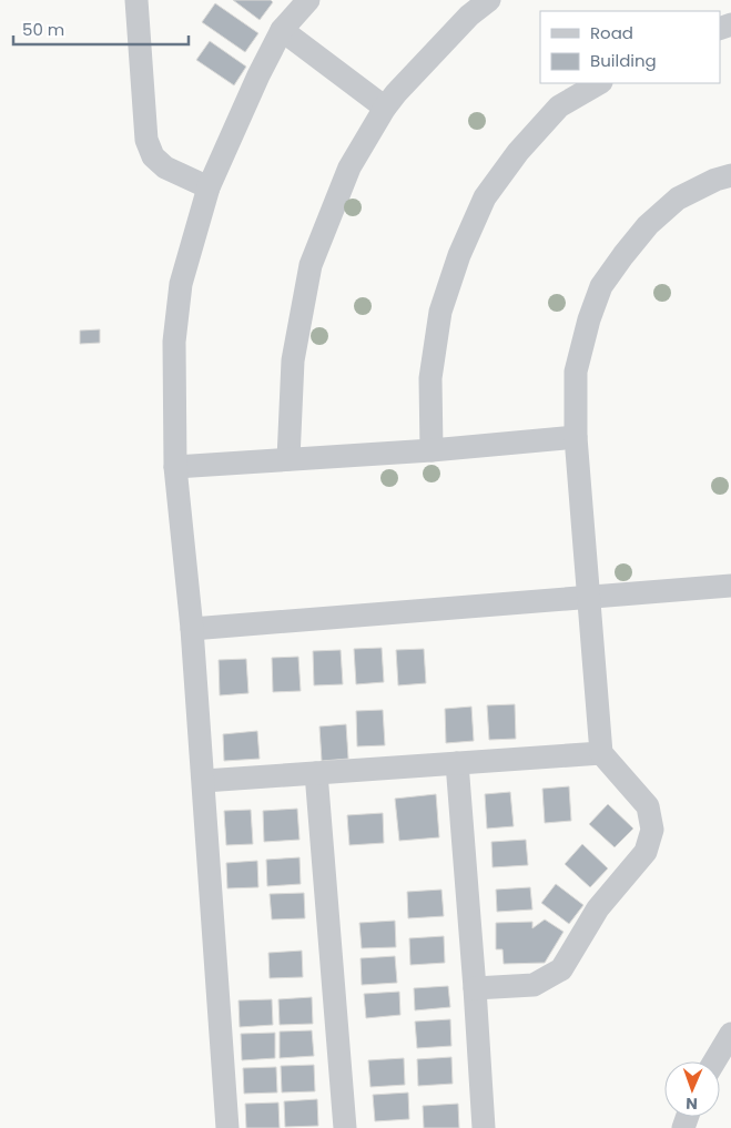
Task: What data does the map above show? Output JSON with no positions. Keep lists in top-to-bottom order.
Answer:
{
  "legend": ["Road", "Building"],
  "scale_bar": "50 m",
  "north": "bottom"
}
